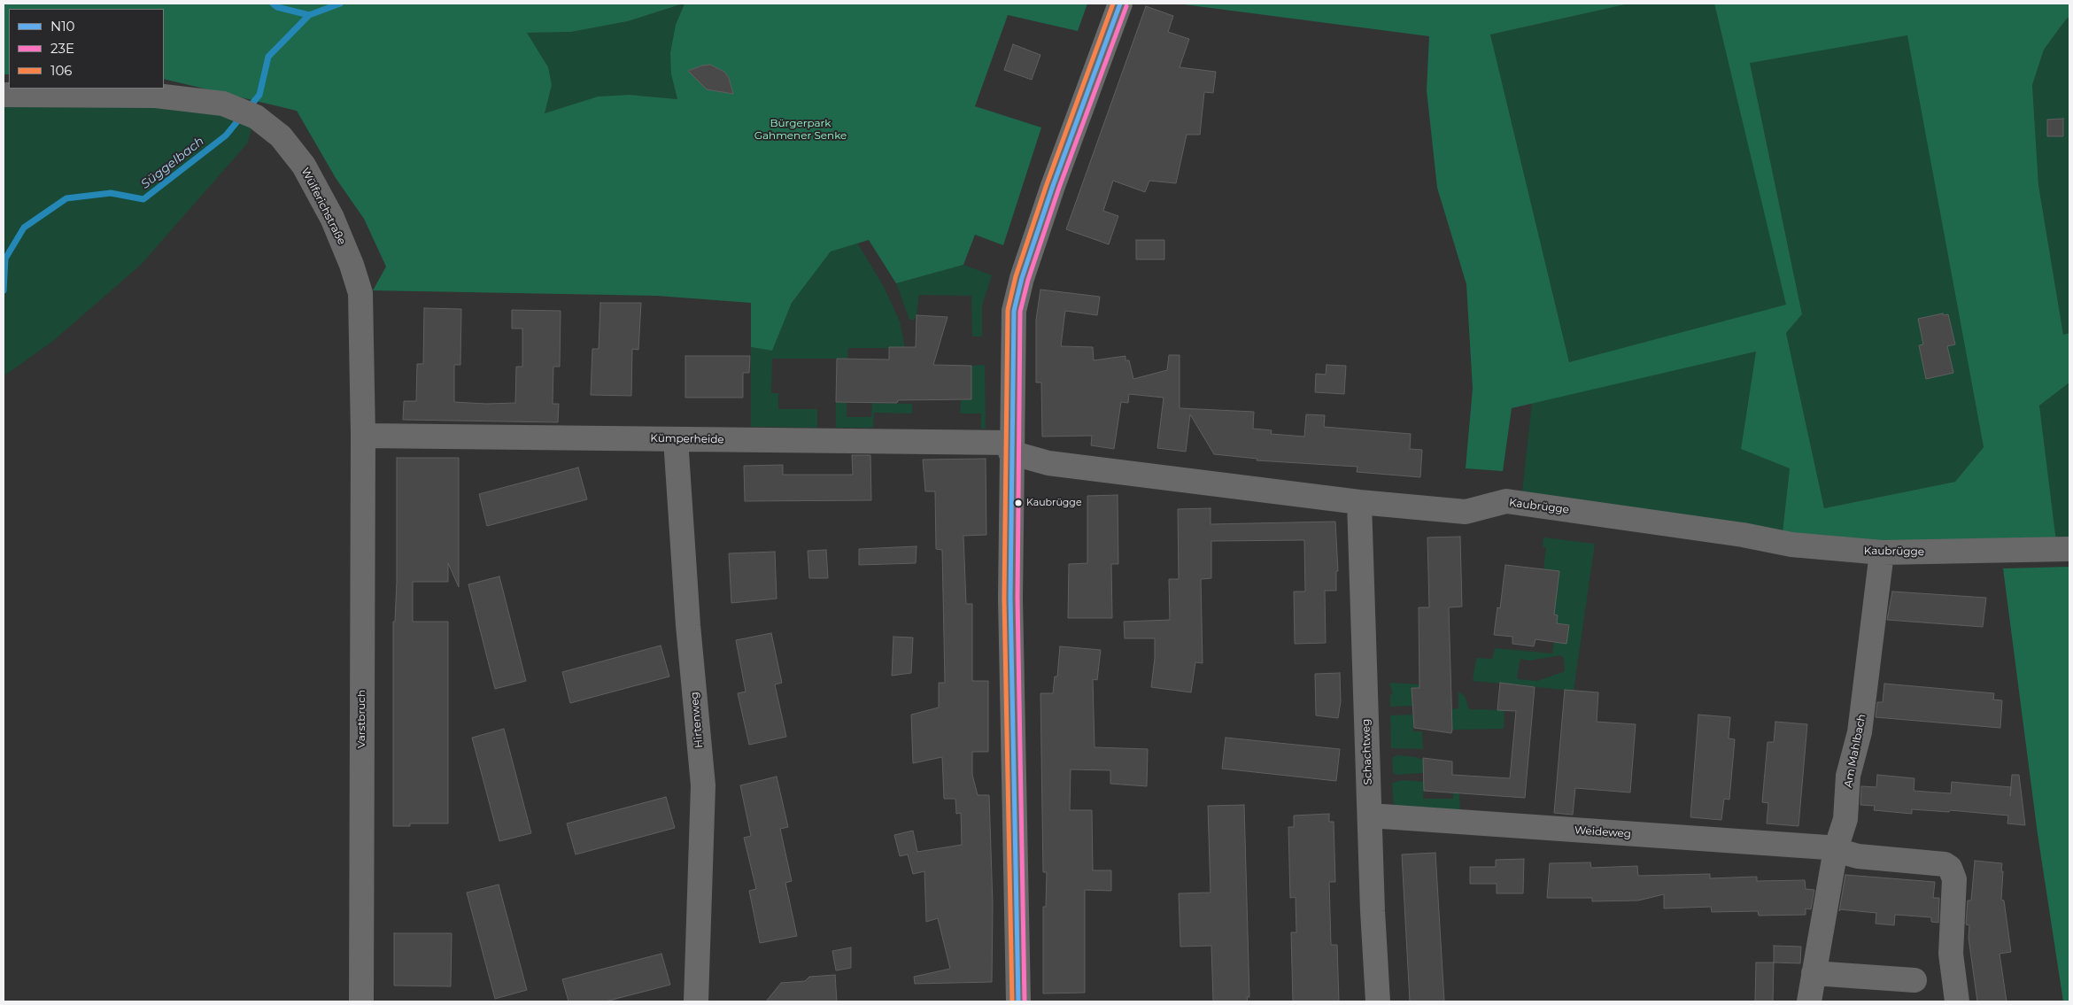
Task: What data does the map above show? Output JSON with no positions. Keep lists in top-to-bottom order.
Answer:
{
  "streets": {
    "street": [
      "Wülferichstraße",
      "Kümperheide",
      "Kaubrügge",
      "Varstbruch",
      "Hirtenweg",
      "Am Mahlbach",
      "Schachtweg",
      "Weideweg"
    ]
  },
  "crossings": [
    ["Wülferichstraße", "Kümperheide"],
    ["Wülferichstraße", "Varstbruch"],
    ["Kümperheide", "Kaubrügge"],
    ["Kümperheide", "Varstbruch"],
    ["Kümperheide", "Hirtenweg"],
    ["Kaubrügge", "Am Mahlbach"],
    ["Kaubrügge", "Schachtweg"],
    ["Am Mahlbach", "Weideweg"],
    ["Schachtweg", "Weideweg"]
  ],
  "water": ["Süggelbach"],
  "parks": ["Bürgerpark Gahmener Senke"],
  "places": ["Kaubrügge"],
  "lines": ["transit line N10", "transit line 106", "transit line 23E"],
  "legend": ["N10", "23E", "106"]
}
